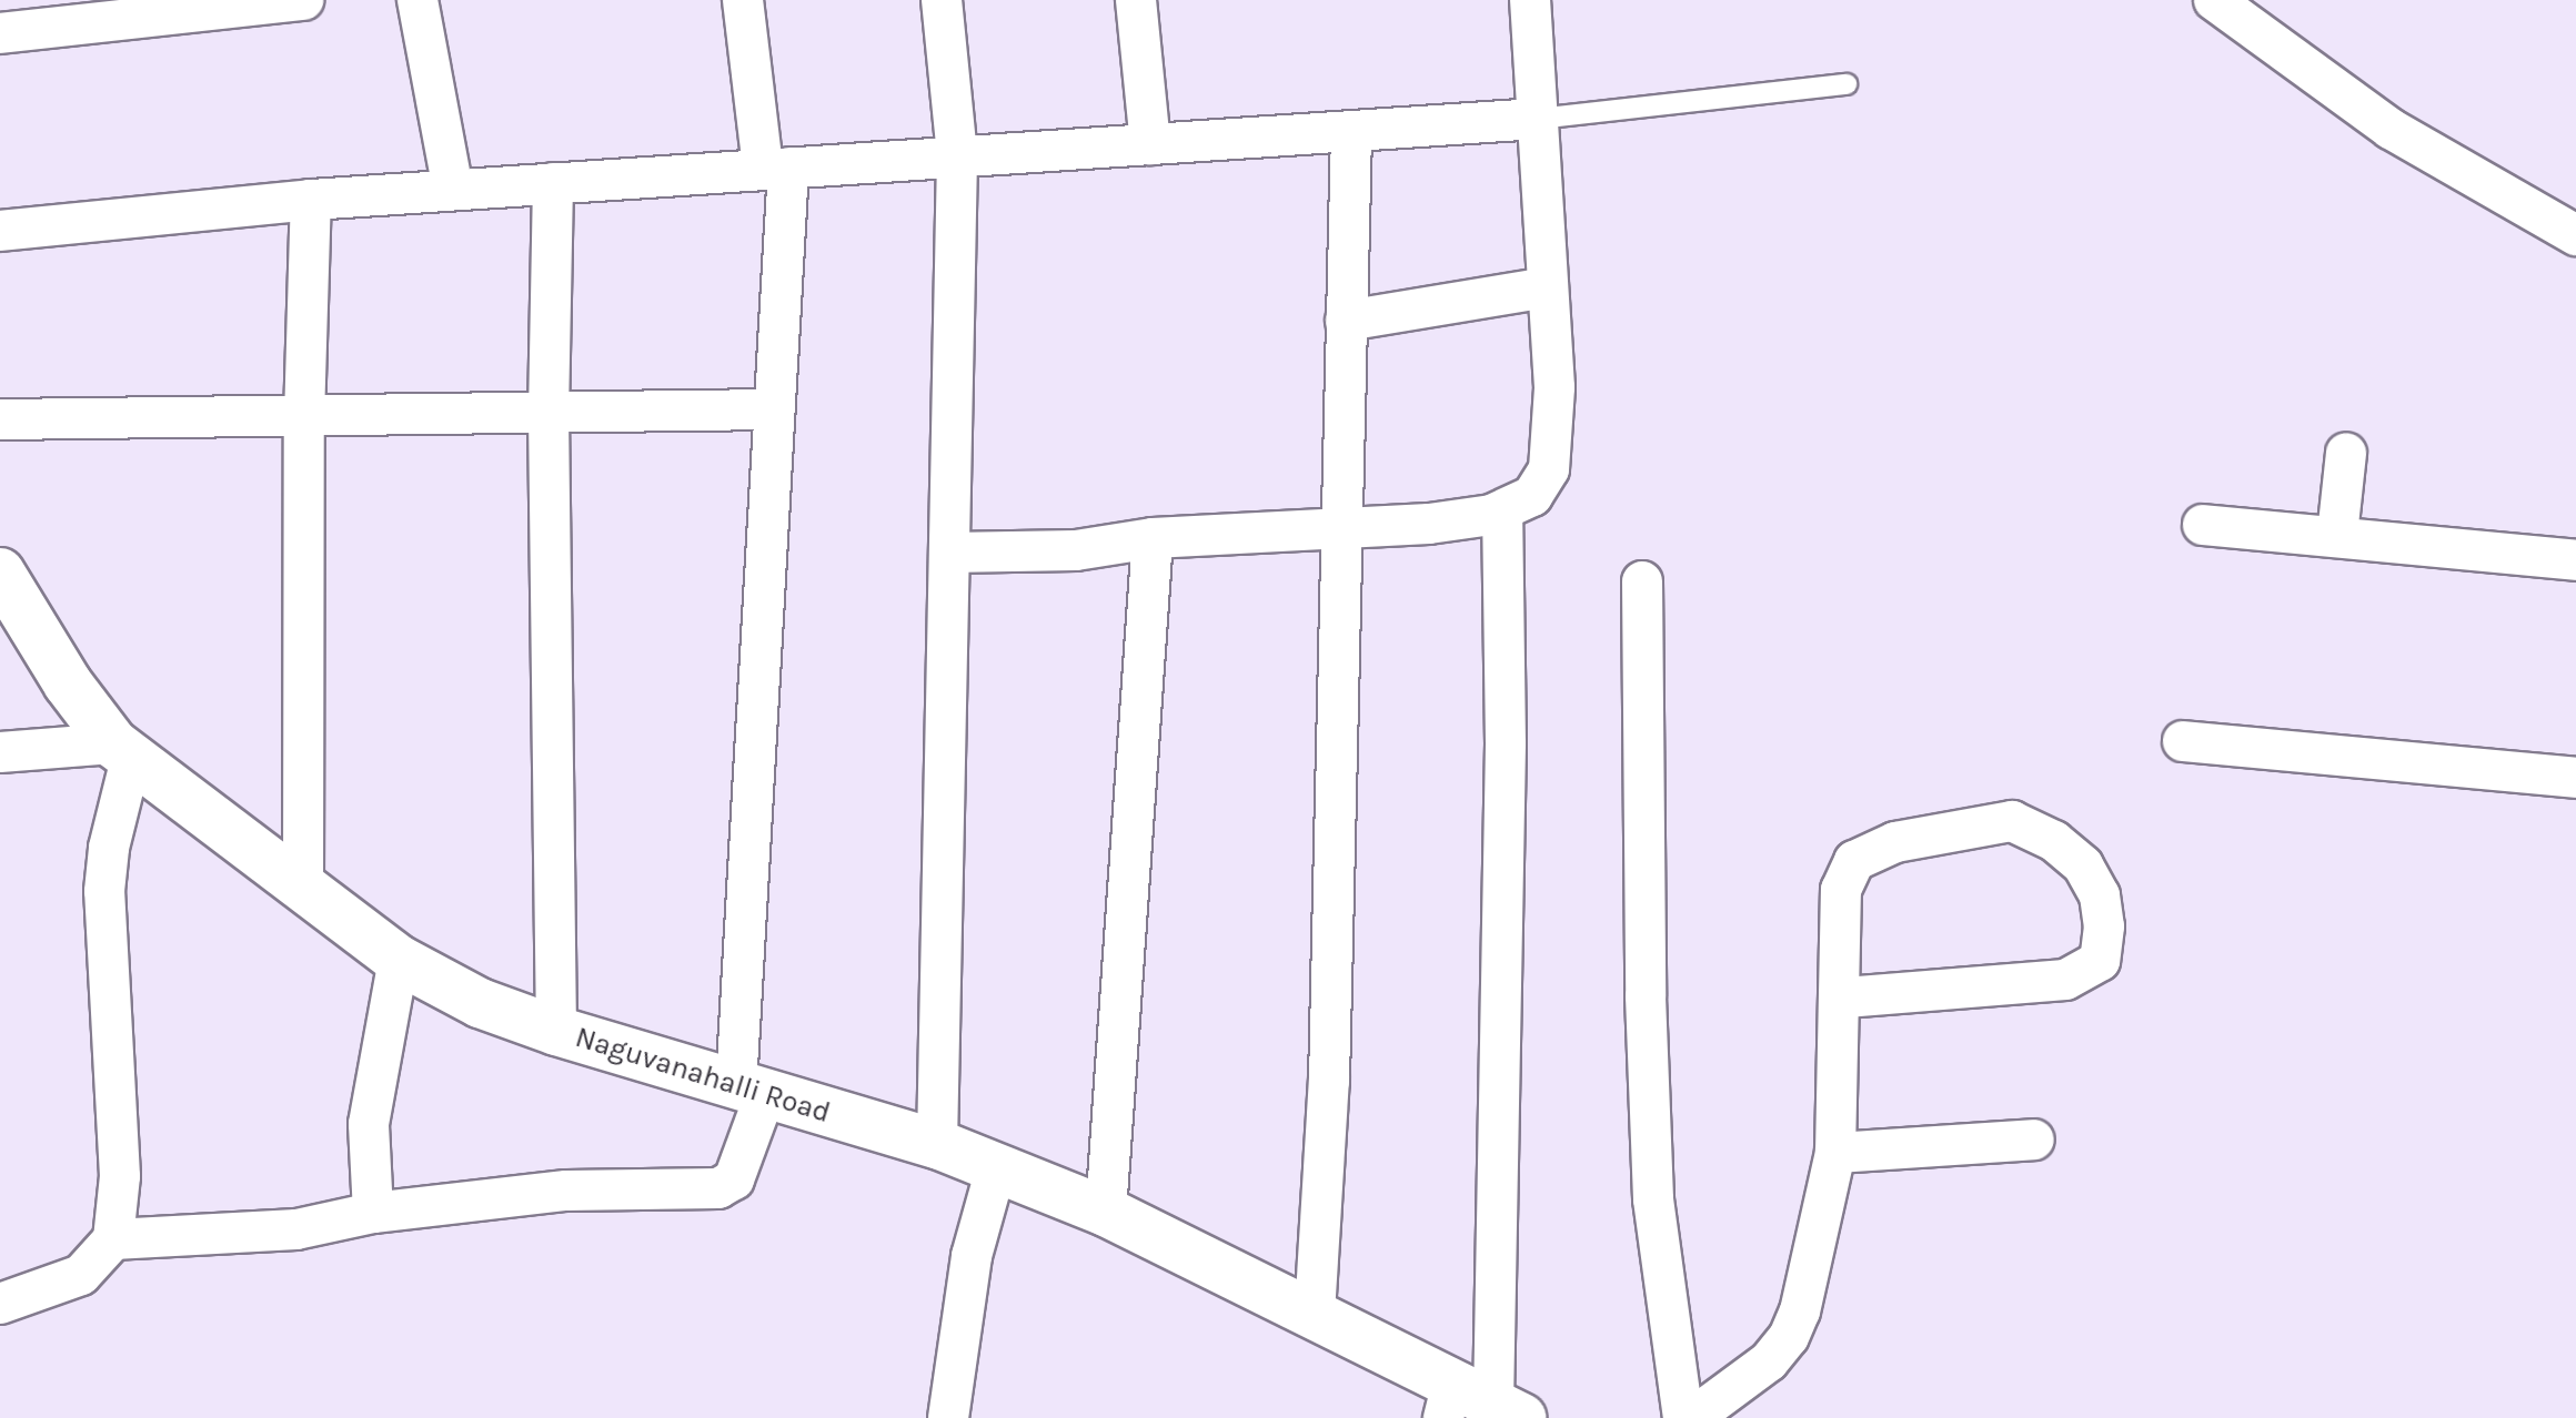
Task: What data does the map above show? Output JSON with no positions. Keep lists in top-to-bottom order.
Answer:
{
  "streets": {
    "street": ["Naguvanahalli Road"]
  }
}
